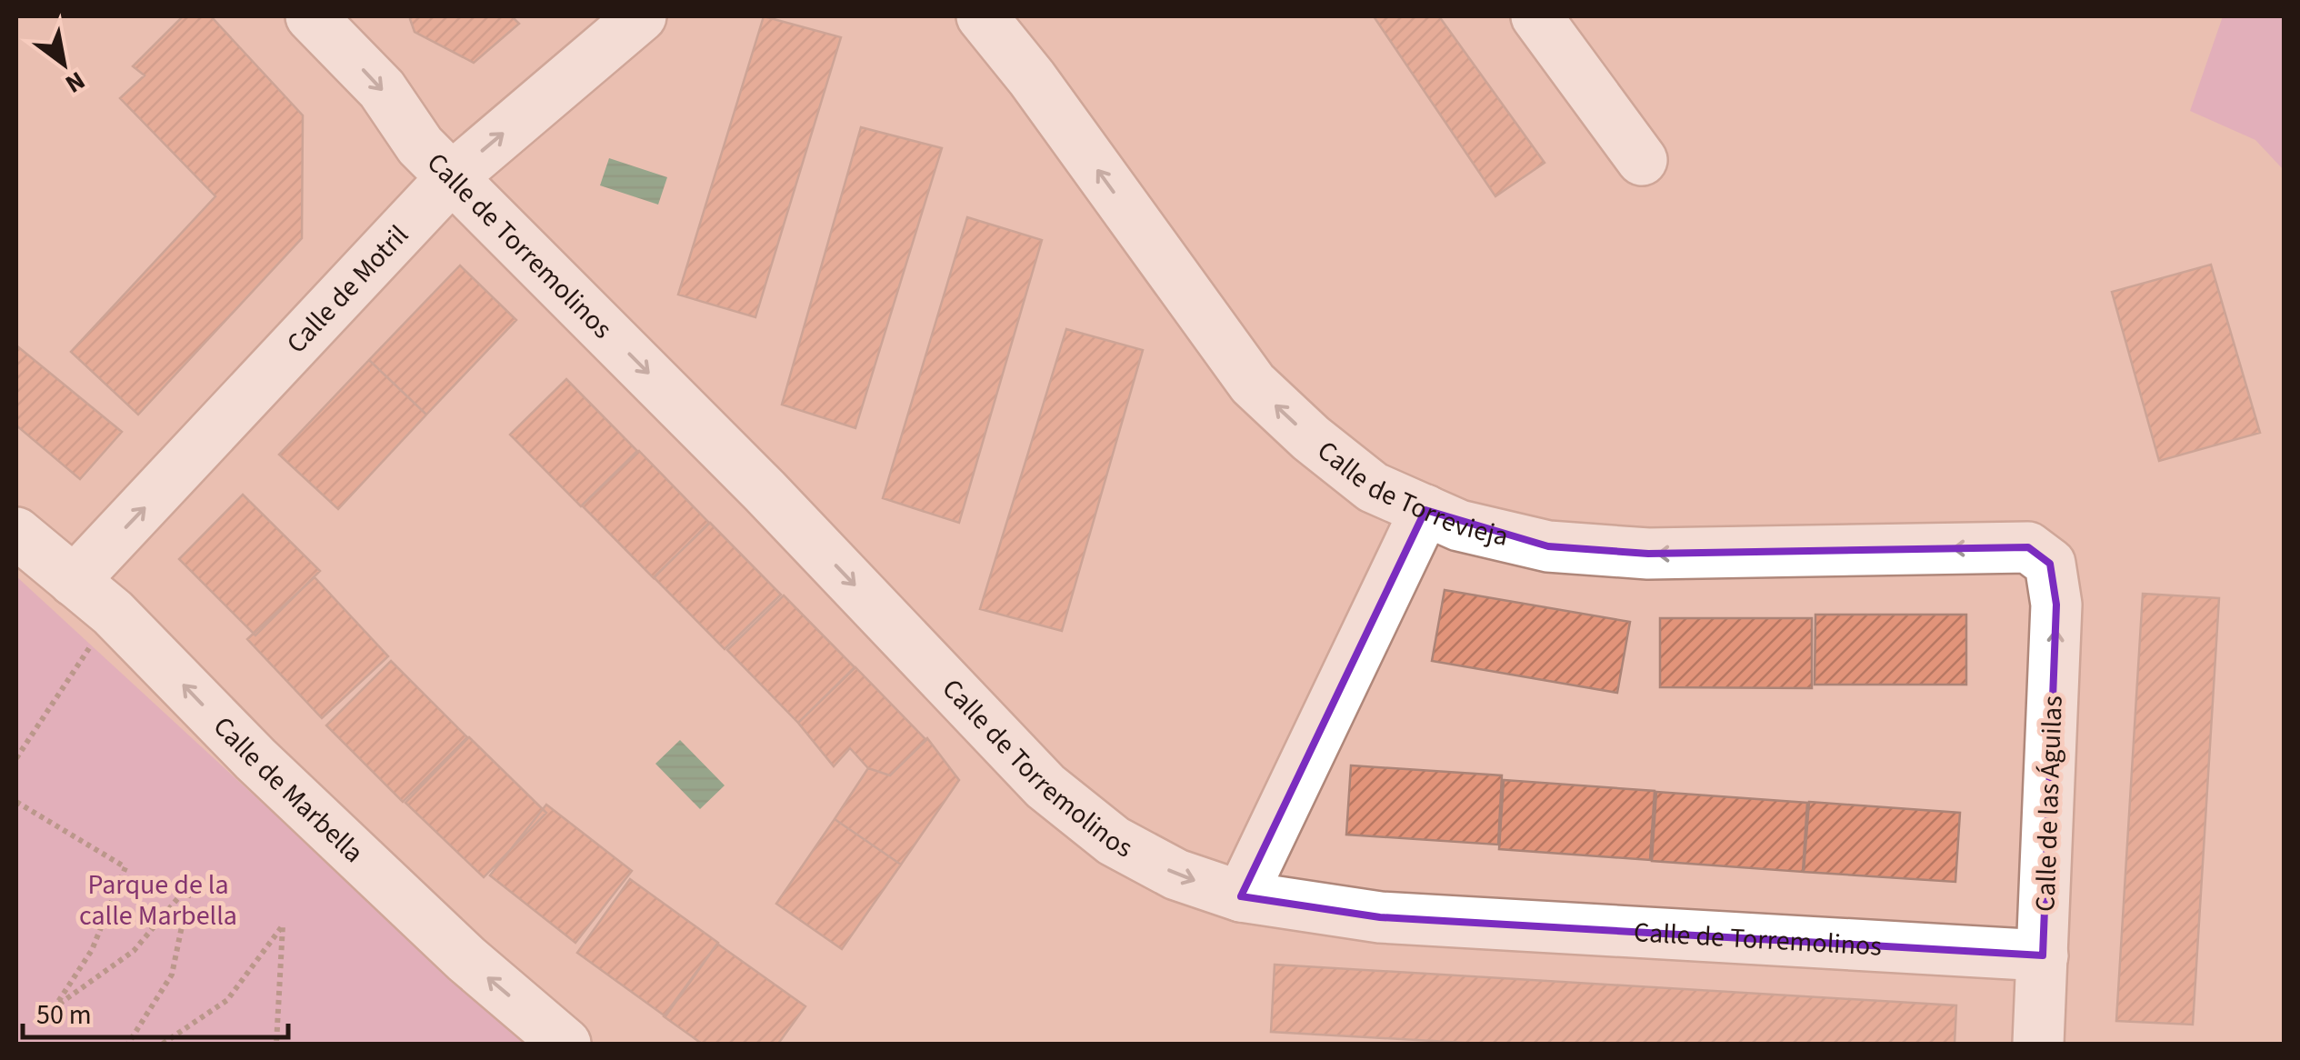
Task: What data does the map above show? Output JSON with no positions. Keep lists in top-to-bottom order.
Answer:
{
  "streets": {
    "street": [
      "Calle de Torremolinos",
      "Calle de Motril",
      "Calle de Torrevieja",
      "Calle de Marbella",
      "Calle de las Águilas"
    ]
  },
  "crossings": [
    ["Calle de Torremolinos", "Calle de Motril"],
    ["Calle de Torremolinos", "Calle de las Águilas"],
    ["Calle de Motril", "Calle de Marbella"],
    ["Calle de Torrevieja", "Calle de las Águilas"]
  ],
  "one_way": [
    "Calle de Torremolinos",
    "Calle de Motril",
    "Calle de Torrevieja",
    "Calle de Marbella",
    "Calle de las Águilas"
  ],
  "parks": ["Parque de la calle Marbella"],
  "scale_bar": "50 m",
  "north": "bottom right"
}
